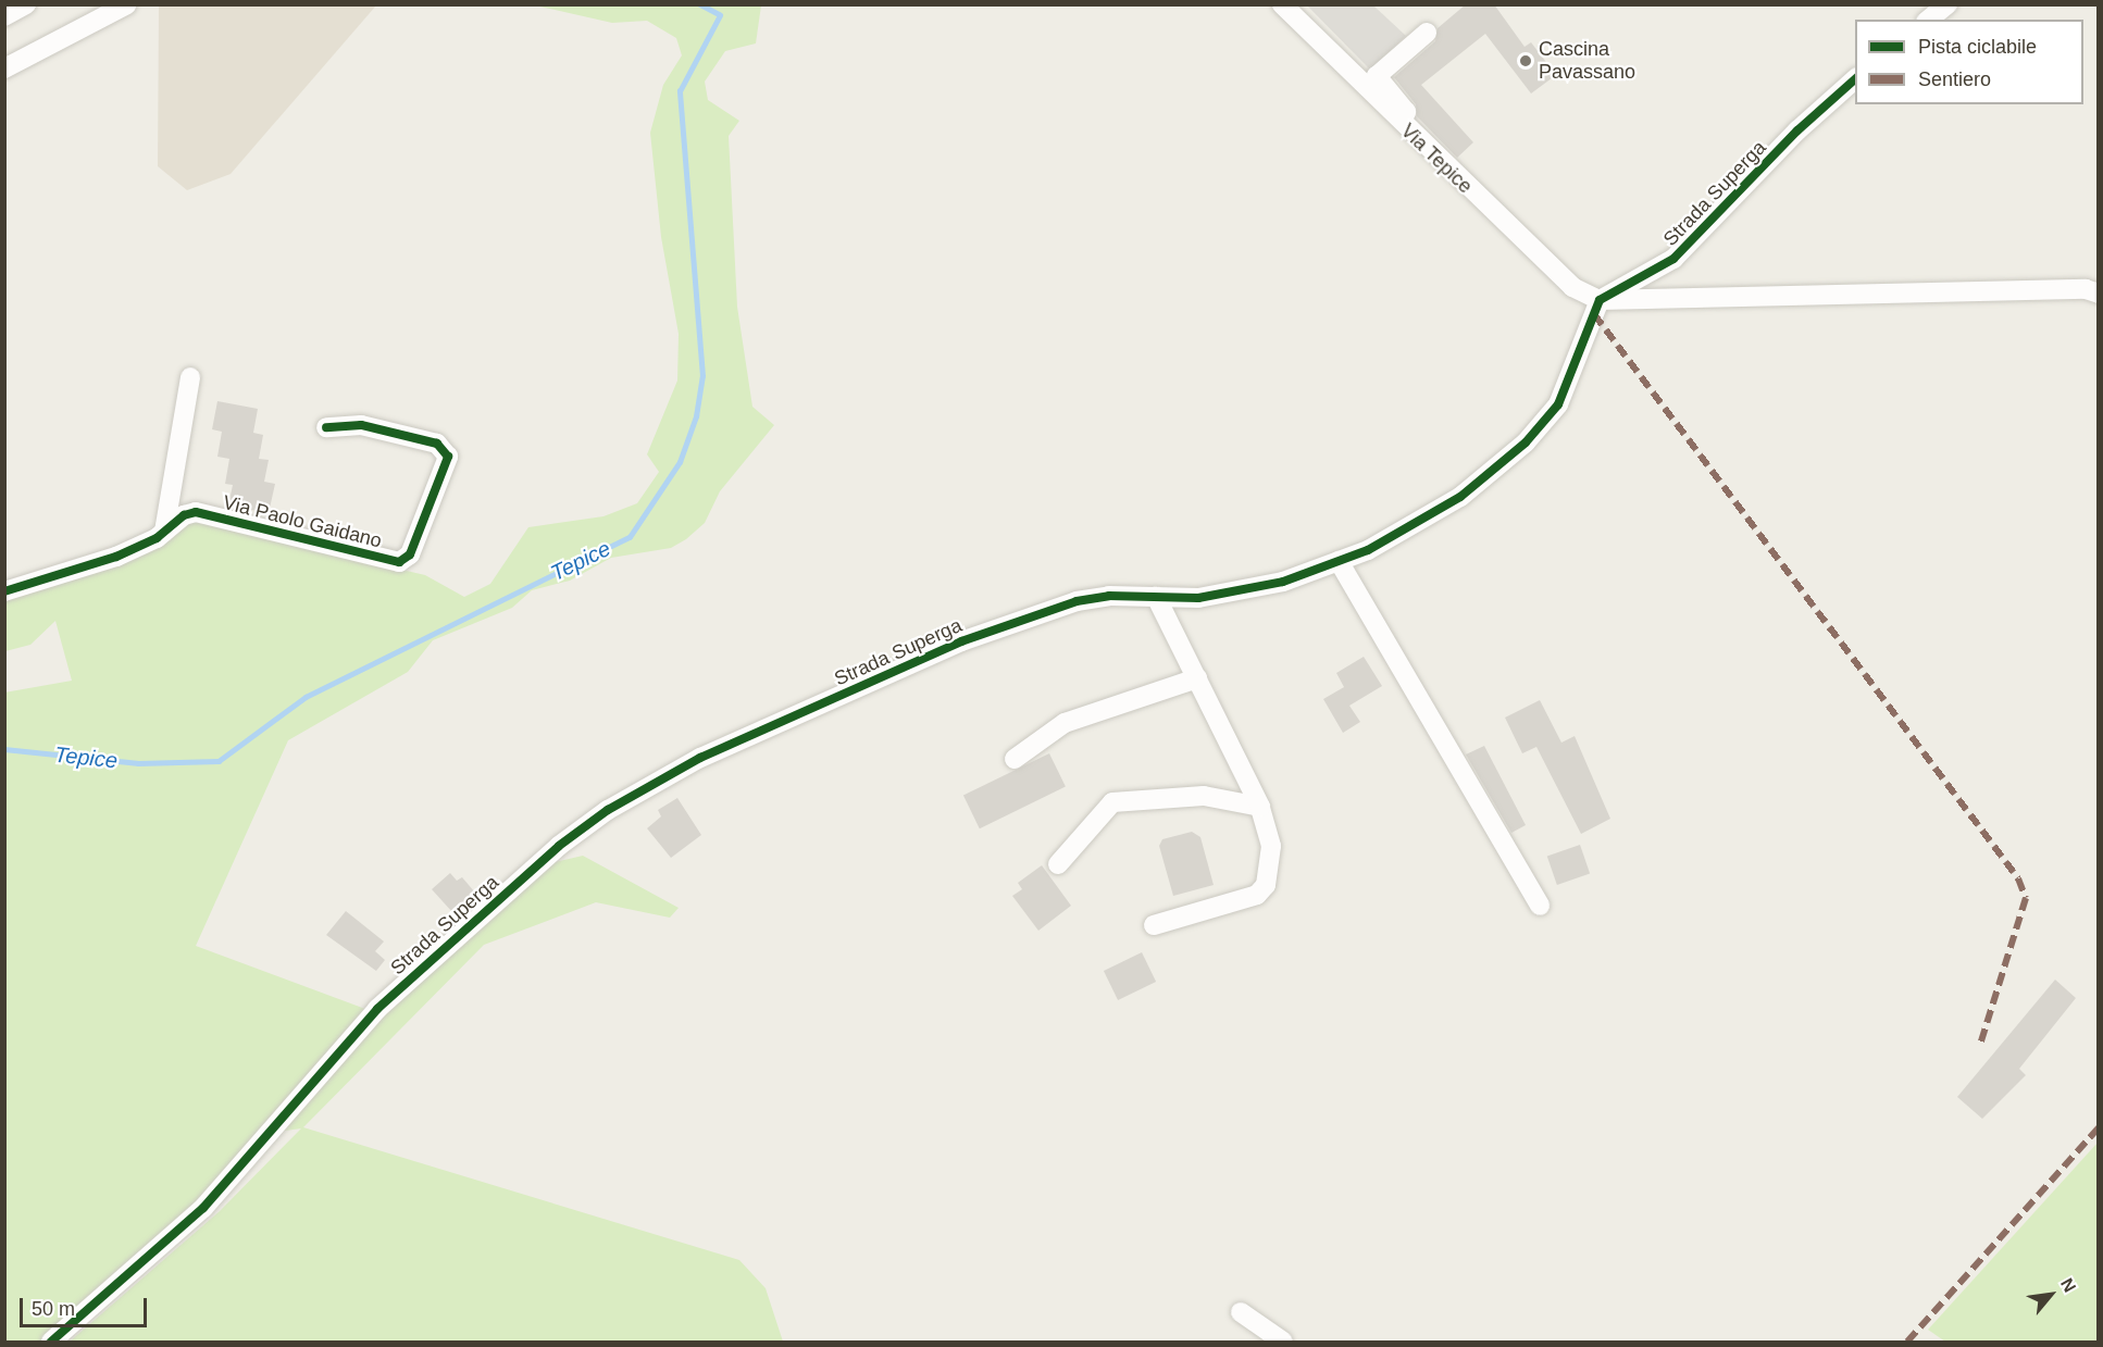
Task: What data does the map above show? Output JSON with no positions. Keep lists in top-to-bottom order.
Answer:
{
  "streets": {
    "street": ["Via Tepice", "Strada Superga", "Via Paolo Gaidano"]
  },
  "crossings": [
    ["Via Tepice", "Strada Superga"]
  ],
  "water": ["Tepice"],
  "places": ["Cascina Pavassano"],
  "legend": ["Pista ciclabile", "Sentiero"],
  "scale_bar": "50 m",
  "north": "top right"
}
